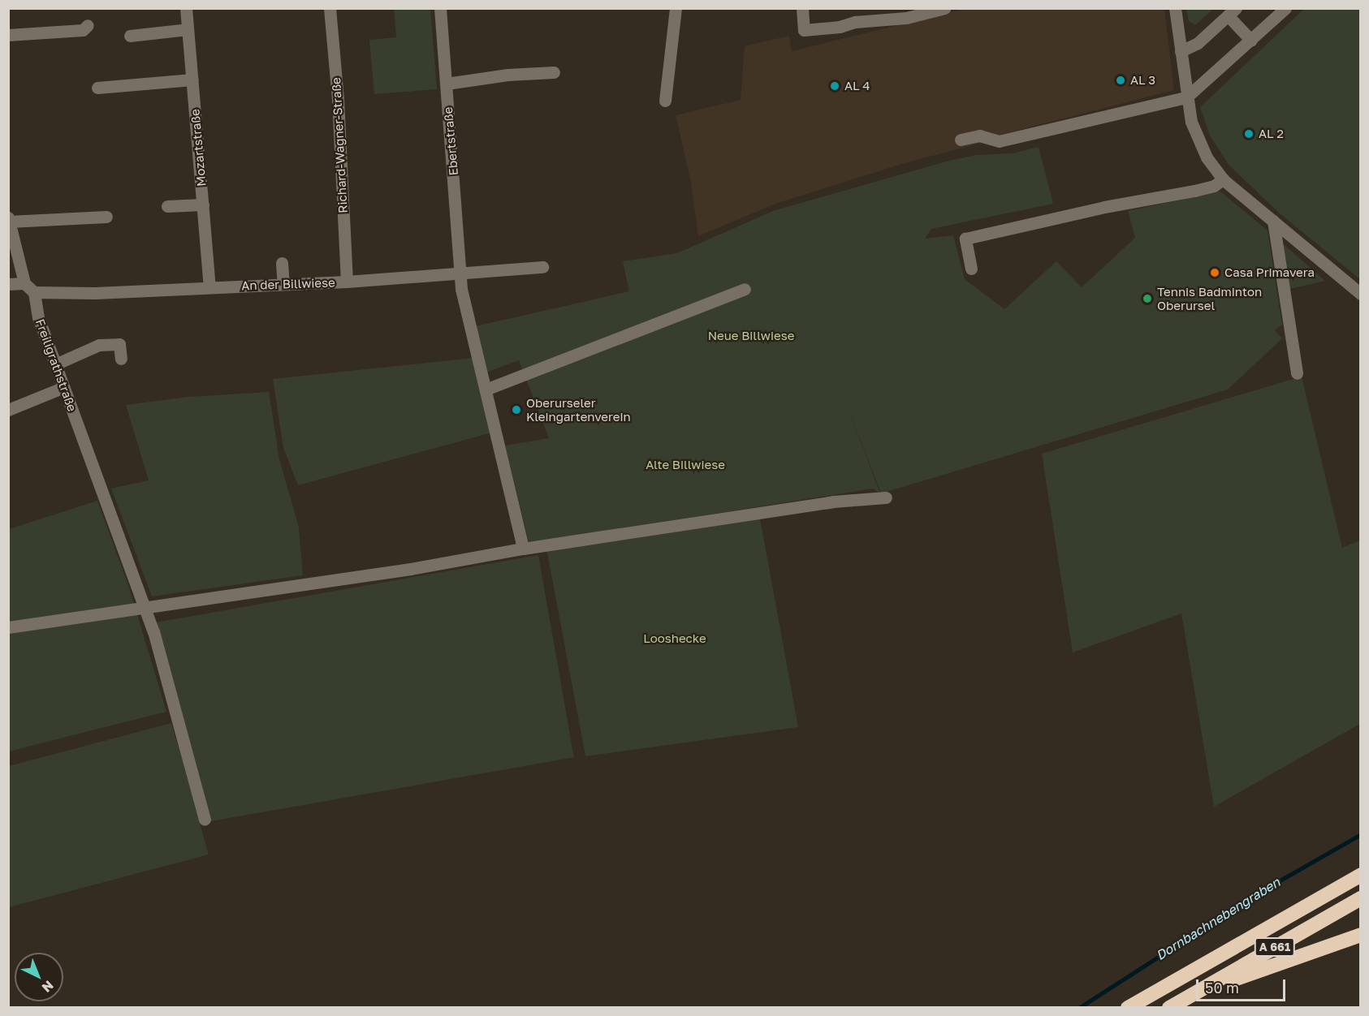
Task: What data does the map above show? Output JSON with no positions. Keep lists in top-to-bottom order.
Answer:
{
  "streets": {
    "highway": ["A 661"],
    "street": [
      "Ebertstraße",
      "Richard-Wagner-Straße",
      "Mozartstraße",
      "An der Billwiese",
      "Freiligrathstraße"
    ]
  },
  "crossings": [
    ["Ebertstraße", "An der Billwiese"],
    ["Richard-Wagner-Straße", "An der Billwiese"],
    ["Mozartstraße", "An der Billwiese"],
    ["An der Billwiese", "Freiligrathstraße"]
  ],
  "water": ["Dornbachnebengraben"],
  "parks": ["Neue Billwiese", "Alte Billwiese", "Looshecke"],
  "places": [
    "AL 3",
    "AL 4",
    "AL 2",
    "Casa Primavera",
    "Tennis Badminton Oberursel",
    "Oberurseler Kleingartenverein"
  ],
  "scale_bar": "50 m",
  "north": "bottom right"
}
